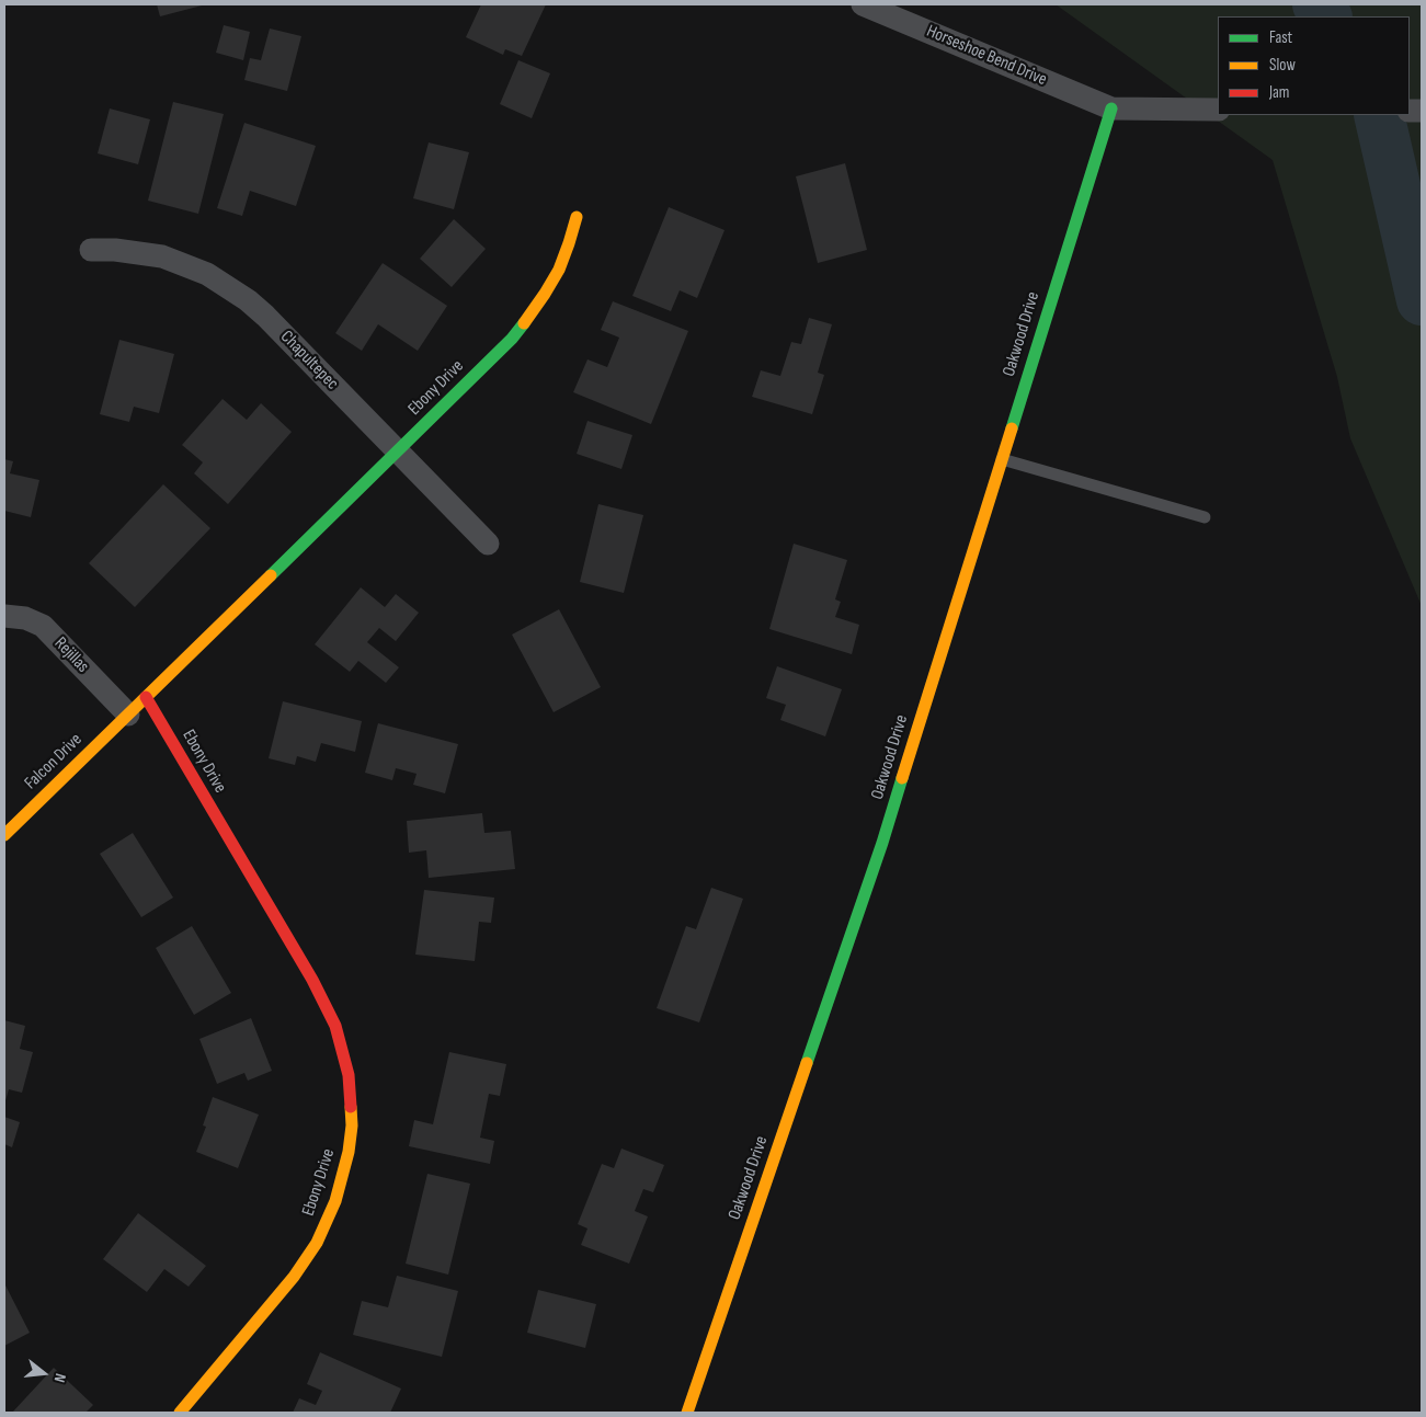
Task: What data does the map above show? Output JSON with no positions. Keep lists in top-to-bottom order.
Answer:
{
  "streets": {
    "street": [
      "Horseshoe Bend Drive",
      "Oakwood Drive",
      "Chapultepec",
      "Ebony Drive",
      "Rejillas",
      "Falcon Drive"
    ]
  },
  "crossings": [
    ["Horseshoe Bend Drive", "Oakwood Drive"],
    ["Chapultepec", "Ebony Drive"],
    ["Ebony Drive", "Falcon Drive"],
    ["Rejillas", "Falcon Drive"]
  ],
  "legend": ["Fast", "Slow", "Jam"],
  "north": "right"
}
